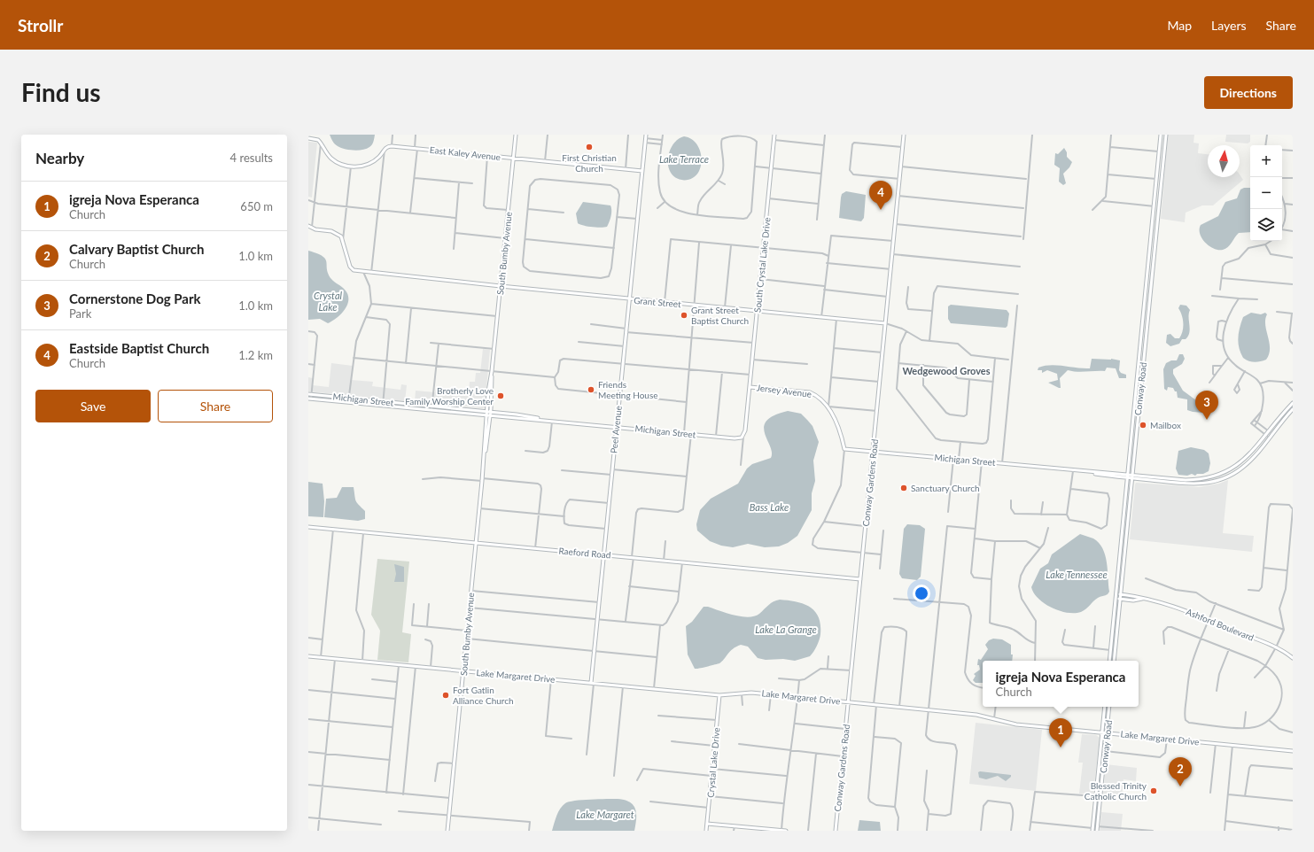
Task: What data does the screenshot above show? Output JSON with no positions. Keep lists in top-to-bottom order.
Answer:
{
  "streets": {
    "street": [
      "East Kaley Avenue",
      "South Bumby Avenue",
      "South Crystal Lake Drive",
      "Grant Street",
      "Conway Road",
      "Jersey Avenue",
      "Michigan Street",
      "Peel Avenue",
      "Conway Gardens Road",
      "Raeford Road",
      "Ashford Boulevard",
      "Lake Margaret Drive",
      "Crystal Lake Drive"
    ]
  },
  "crossings": [
    ["East Kaley Avenue", "South Bumby Avenue"],
    ["East Kaley Avenue", "Peel Avenue"],
    ["South Bumby Avenue", "Grant Street"],
    ["South Bumby Avenue", "Michigan Street"],
    ["South Bumby Avenue", "Raeford Road"],
    ["South Bumby Avenue", "Lake Margaret Drive"],
    ["South Crystal Lake Drive", "Grant Street"],
    ["South Crystal Lake Drive", "Jersey Avenue"],
    ["South Crystal Lake Drive", "Michigan Street"],
    ["Grant Street", "Peel Avenue"],
    ["Grant Street", "Conway Gardens Road"],
    ["Conway Road", "Michigan Street"],
    ["Conway Road", "Ashford Boulevard"],
    ["Conway Road", "Lake Margaret Drive"],
    ["Jersey Avenue", "Michigan Street"],
    ["Michigan Street", "Peel Avenue"],
    ["Michigan Street", "Conway Gardens Road"],
    ["Peel Avenue", "Raeford Road"],
    ["Peel Avenue", "Lake Margaret Drive"],
    ["Conway Gardens Road", "Raeford Road"],
    ["Conway Gardens Road", "Lake Margaret Drive"],
    ["Lake Margaret Drive", "Crystal Lake Drive"]
  ],
  "districts": ["Wedgewood Groves"],
  "water": [
    "Lake Terrace",
    "Crystal Lake",
    "Bass Lake",
    "Lake Tennessee",
    "Lake La Grange",
    "Lake Margaret"
  ],
  "places": [
    "First Christian Church",
    "Grant Street Baptist Church",
    "Friends Meeting House",
    "Brotherly Love Family Worship Center",
    "Mailbox",
    "Sanctuary Church",
    "Fort Gatlin Alliance Church",
    "Blessed Trinity Catholic Church"
  ],
  "north": "top",
  "page": {
    "header": "Strollr",
    "nav": ["Map", "Layers", "Share"],
    "buttons": [
      "Directions",
      ["Save", "Share"]
    ],
    "title": "Find us",
    "heading": ["Nearby", "4 results"],
    "map_buttons": ["+", "−"],
    "list": [
      {
        "mark": "1",
        "name": "igreja Nova Esperanca",
        "note": "Church",
        "value": "650 m"
      },
      {
        "mark": "2",
        "name": "Calvary Baptist Church",
        "note": "Church",
        "value": "1.0 km"
      },
      {
        "mark": "3",
        "name": "Cornerstone Dog Park",
        "note": "Park",
        "value": "1.0 km"
      },
      {
        "mark": "4",
        "name": "Eastside Baptist Church",
        "note": "Church",
        "value": "1.2 km"
      }
    ],
    "pins": [
      "4",
      "3",
      "1",
      "2"
    ],
    "popup": ["igreja Nova Esperanca", "Church"]
  }
}
